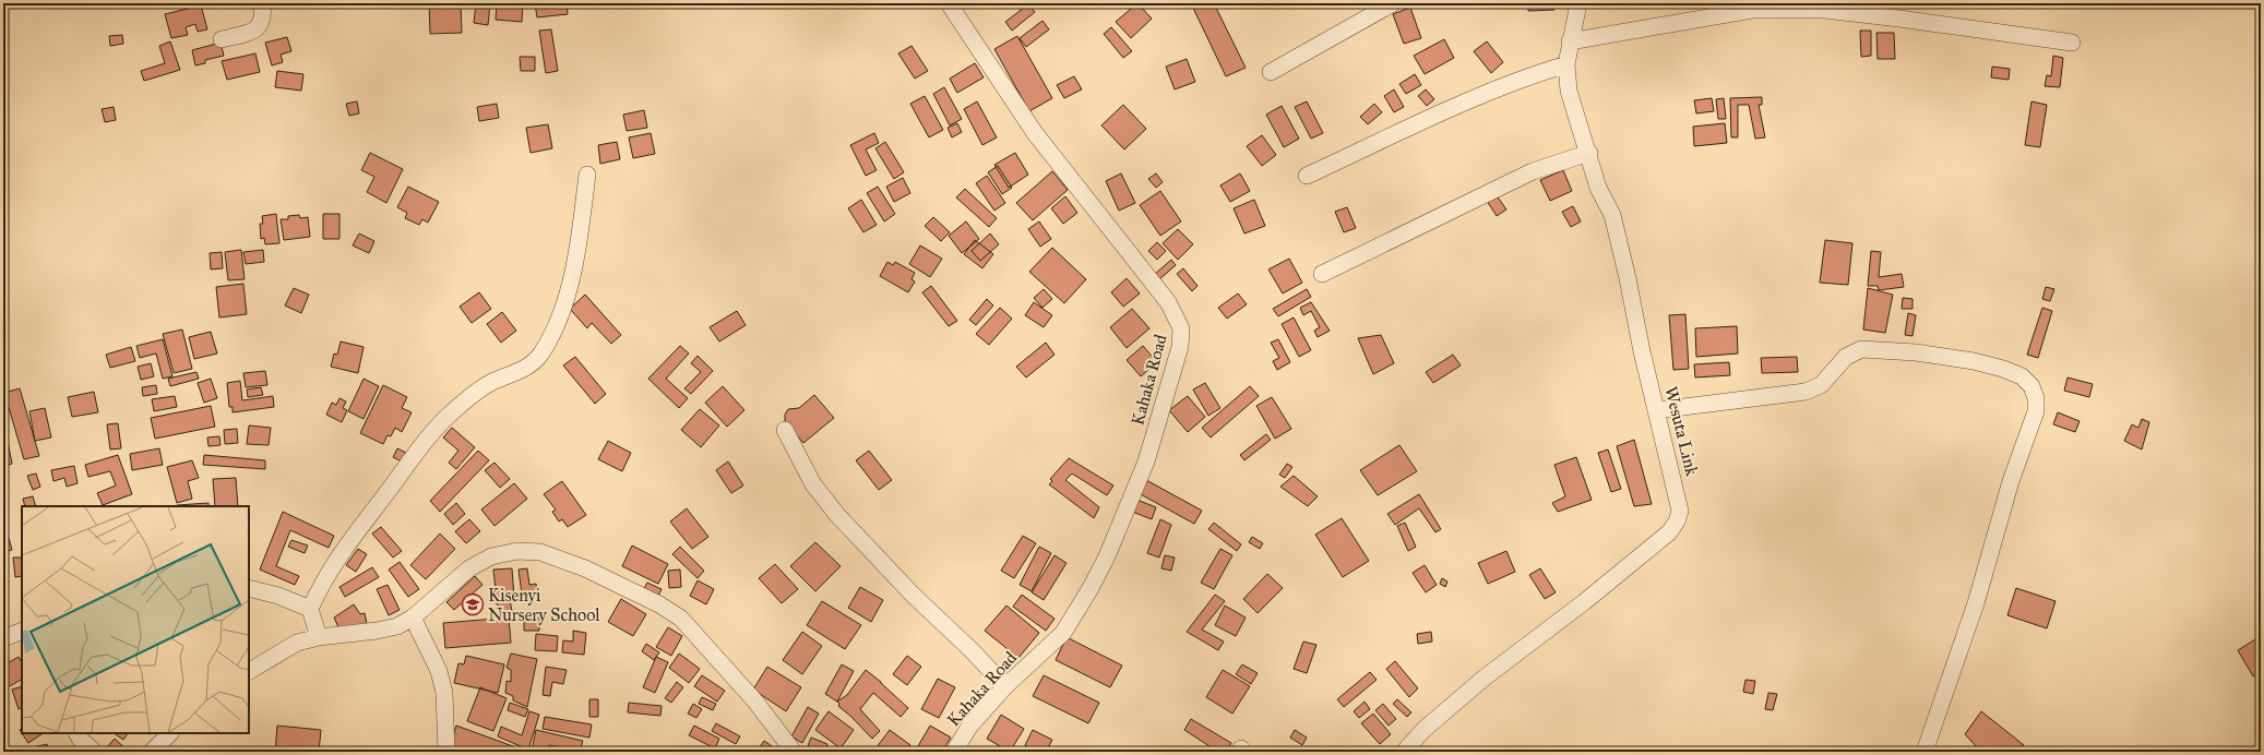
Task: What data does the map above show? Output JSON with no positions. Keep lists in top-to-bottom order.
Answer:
{
  "streets": {
    "street": ["Kahaka Road", "Wesuta Link"]
  },
  "places": {
    "school or university": ["Kisenyi Nursery School"]
  }
}
